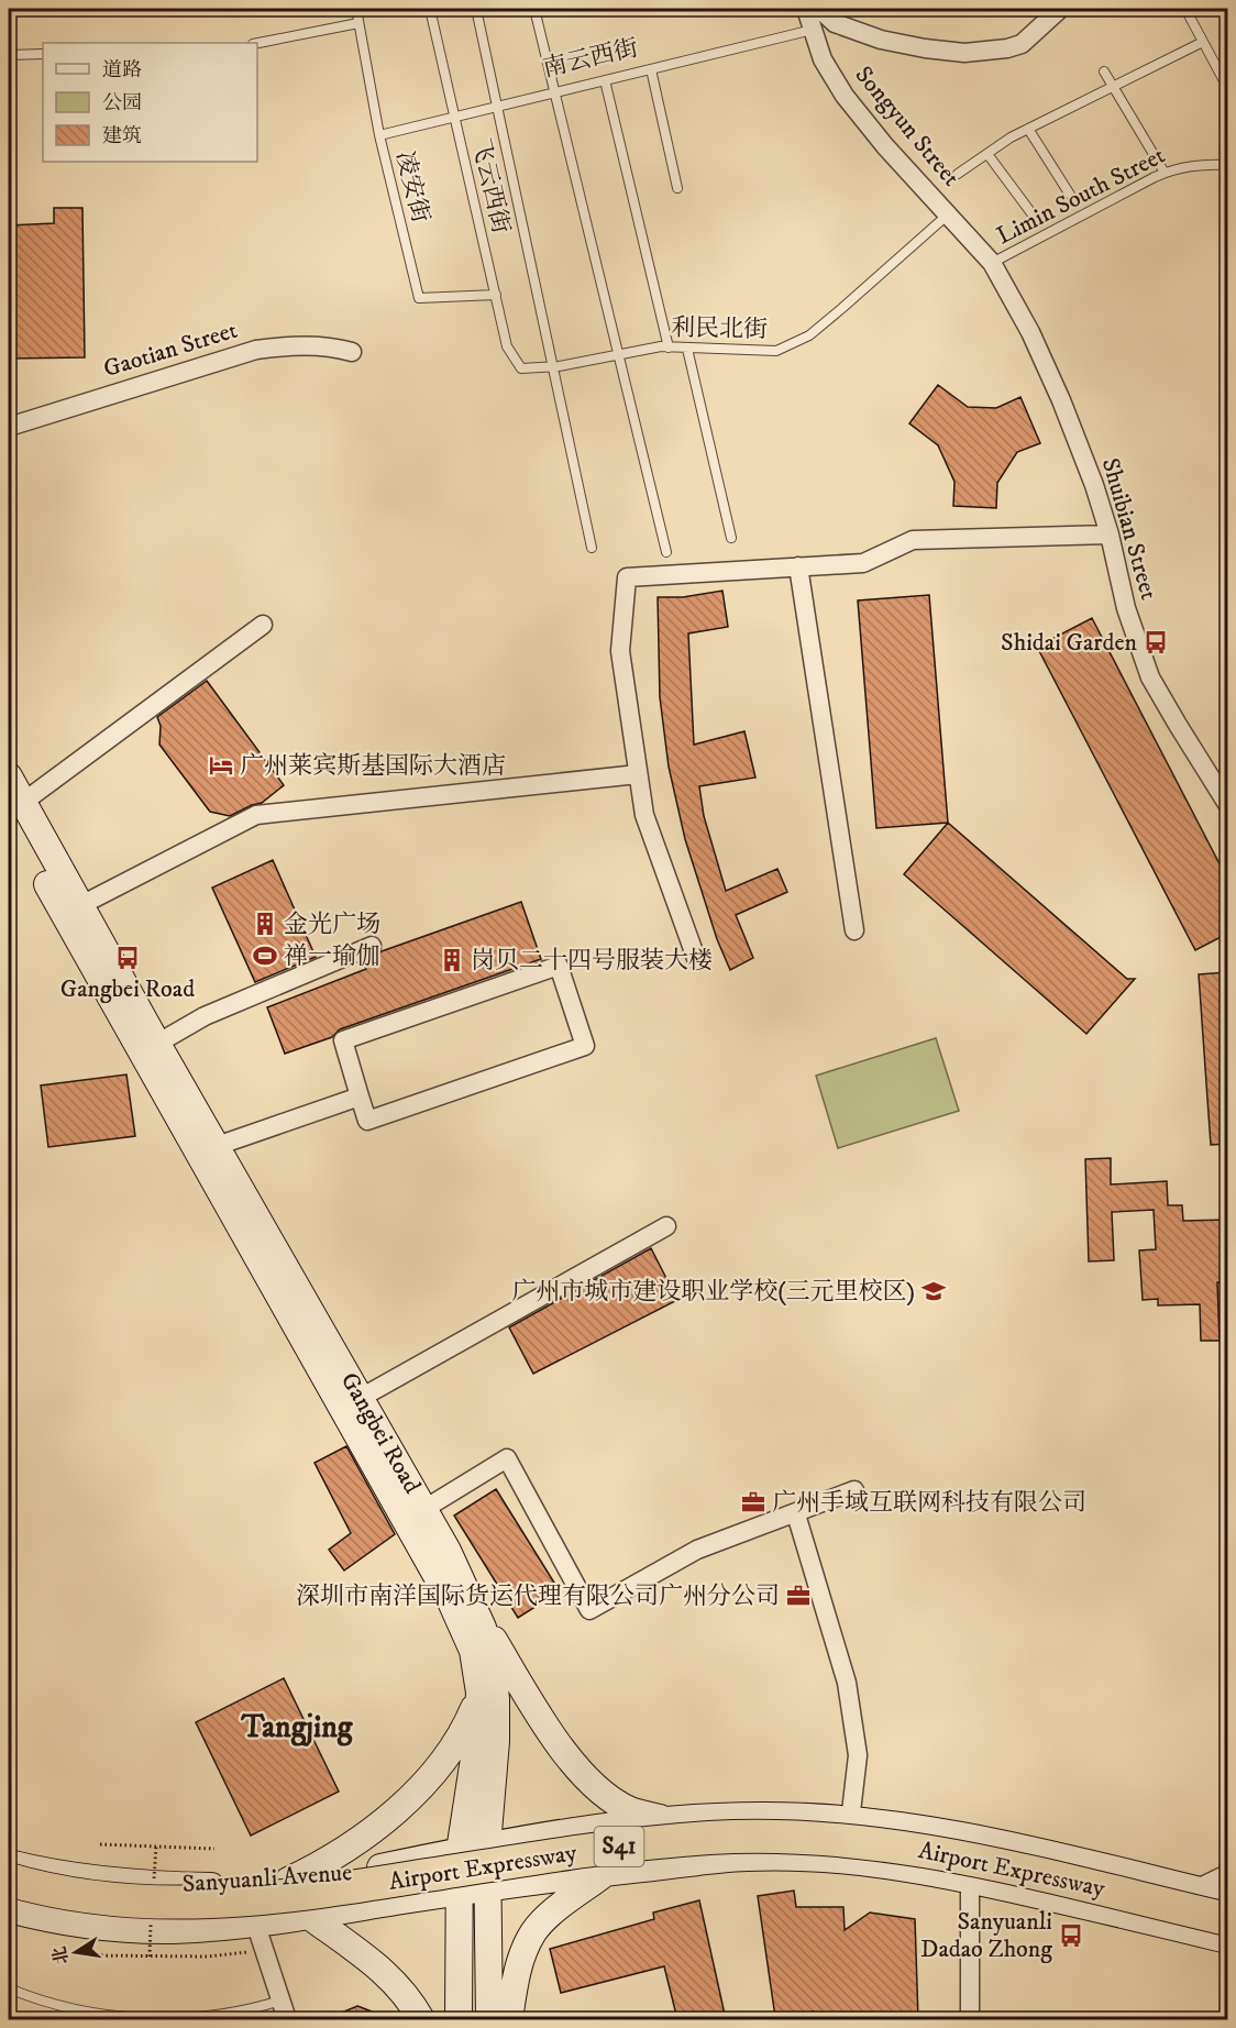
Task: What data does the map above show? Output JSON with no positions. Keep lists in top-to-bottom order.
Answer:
{
  "streets": {
    "highway": ["S41", "Airport Expressway"],
    "main road": ["Gangbei Road", "Sanyuanli Avenue"],
    "street": ["Songyun Street", "Gaotian Street", "Shuibian Street"],
    "lane": [
      "南云西街",
      "飞云西街",
      "凌安街",
      "Limin South Street",
      "利民北街"
    ]
  },
  "crossings": [
    ["南云西街", "Songyun Street"],
    ["南云西街", "飞云西街"],
    ["南云西街", "凌安街"],
    ["Songyun Street", "Limin South Street"],
    ["Songyun Street", "利民北街"],
    ["Songyun Street", "Shuibian Street"],
    ["飞云西街", "凌安街"],
    ["飞云西街", "利民北街"],
    ["Limin South Street", "Shuibian Street"],
    ["Gangbei Road", "Sanyuanli Avenue"]
  ],
  "districts": ["Tangjing"],
  "places": {
    "bus stop": ["Shidai Garden", "Gangbei Road", "Sanyuanli Dadao Zhong"],
    "hotel": ["广州莱宾斯基国际大酒店"],
    "building": ["金光广场", "岗贝二十四号服装大楼"],
    "sports": ["禅一瑜伽"],
    "school or university": ["广州市城市建设职业学校(三元里校区)"],
    "office": ["广州手域互联网科技有限公司", "深圳市南洋国际货运代理有限公司广州分公司"]
  },
  "legend": ["道路", "公园", "建筑"],
  "north": "left"
}
